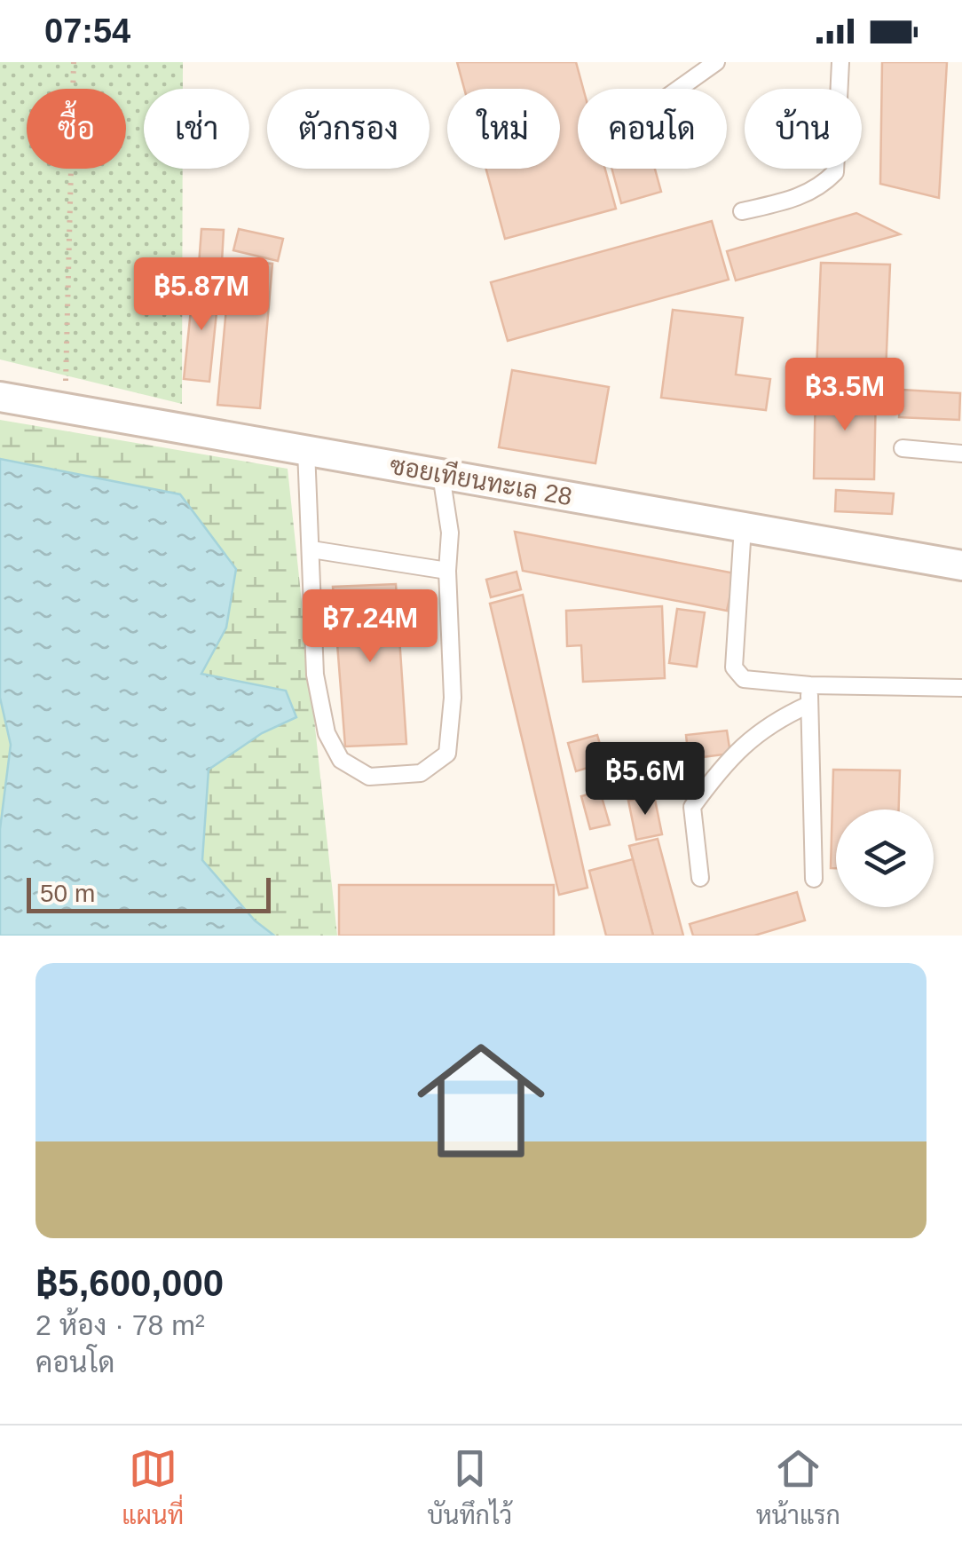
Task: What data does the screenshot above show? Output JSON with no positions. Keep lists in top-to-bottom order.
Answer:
{
  "streets": {
    "street": ["ซอยเทียนทะเล 28"]
  },
  "scale_bar": "50 m",
  "page": {
    "status": "07:54",
    "chip": [
      "ซื้อ",
      "เช่า",
      "ตัวกรอง",
      "ใหม่",
      "คอนโด",
      "บ้าน"
    ],
    "price": [
      "฿5.87M",
      "฿3.5M",
      "฿7.24M",
      "฿5.6M"
    ],
    "scale": "50 m",
    "list": [
      {
        "name": "฿5,600,000",
        "note": "2 ห้อง · 78 m² · คอนโด"
      }
    ],
    "tabs": ["แผนที่", "บันทึกไว้", "หน้าแรก"]
  }
}
